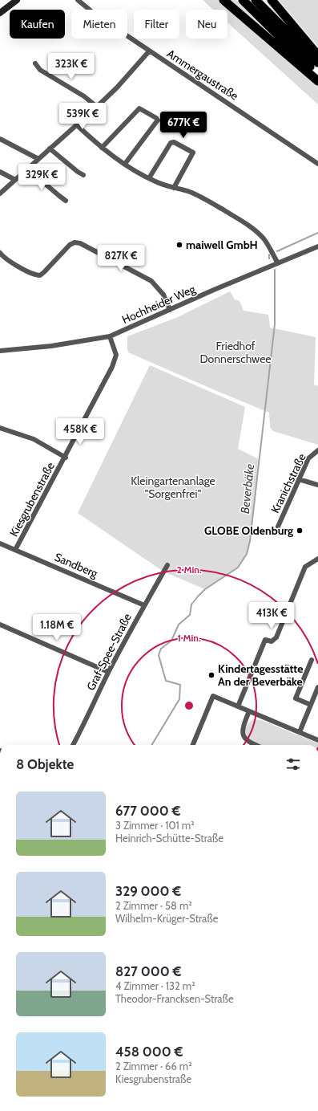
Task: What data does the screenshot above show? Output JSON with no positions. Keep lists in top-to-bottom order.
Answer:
{
  "streets": {
    "street": [
      "Ammergaustraße",
      "Hochheider Weg",
      "Kranichstraße",
      "Kiesgrubenstraße",
      "Sandberg",
      "Graf-Spee-Straße"
    ]
  },
  "crossings": [
    ["Hochheider Weg", "Kiesgrubenstraße"],
    ["Kiesgrubenstraße", "Sandberg"],
    ["Sandberg", "Graf-Spee-Straße"]
  ],
  "water": ["Beverbäke"],
  "parks": ["Friedhof Donnerschwee", "Kleingartenanlage \"Sorgenfrei\""],
  "places": ["maiwell GmbH", "GLOBE Oldenburg", "Kindertagesstätte An der Beverbäke"],
  "page": {
    "chip": [
      "Kaufen",
      "Mieten",
      "Filter",
      "Neu"
    ],
    "price": [
      "323K €",
      "539K €",
      "677K €",
      "329K €",
      "827K €",
      "458K €",
      "413K €",
      "1.18M €"
    ],
    "heading": "8 Objekte",
    "list": [
      {
        "name": "677 000 €",
        "note": "3 Zimmer · 101 m² · Heinrich-Schütte-Straße"
      },
      {
        "name": "329 000 €",
        "note": "2 Zimmer · 58 m² · Wilhelm-Krüger-Straße"
      },
      {
        "name": "827 000 €",
        "note": "4 Zimmer · 132 m² · Theodor-Francksen-Straße"
      },
      {
        "name": "458 000 €",
        "note": "2 Zimmer · 66 m² · Kiesgrubenstraße"
      }
    ]
  },
  "rings": ["2 Min.", "1 Min."]
}
